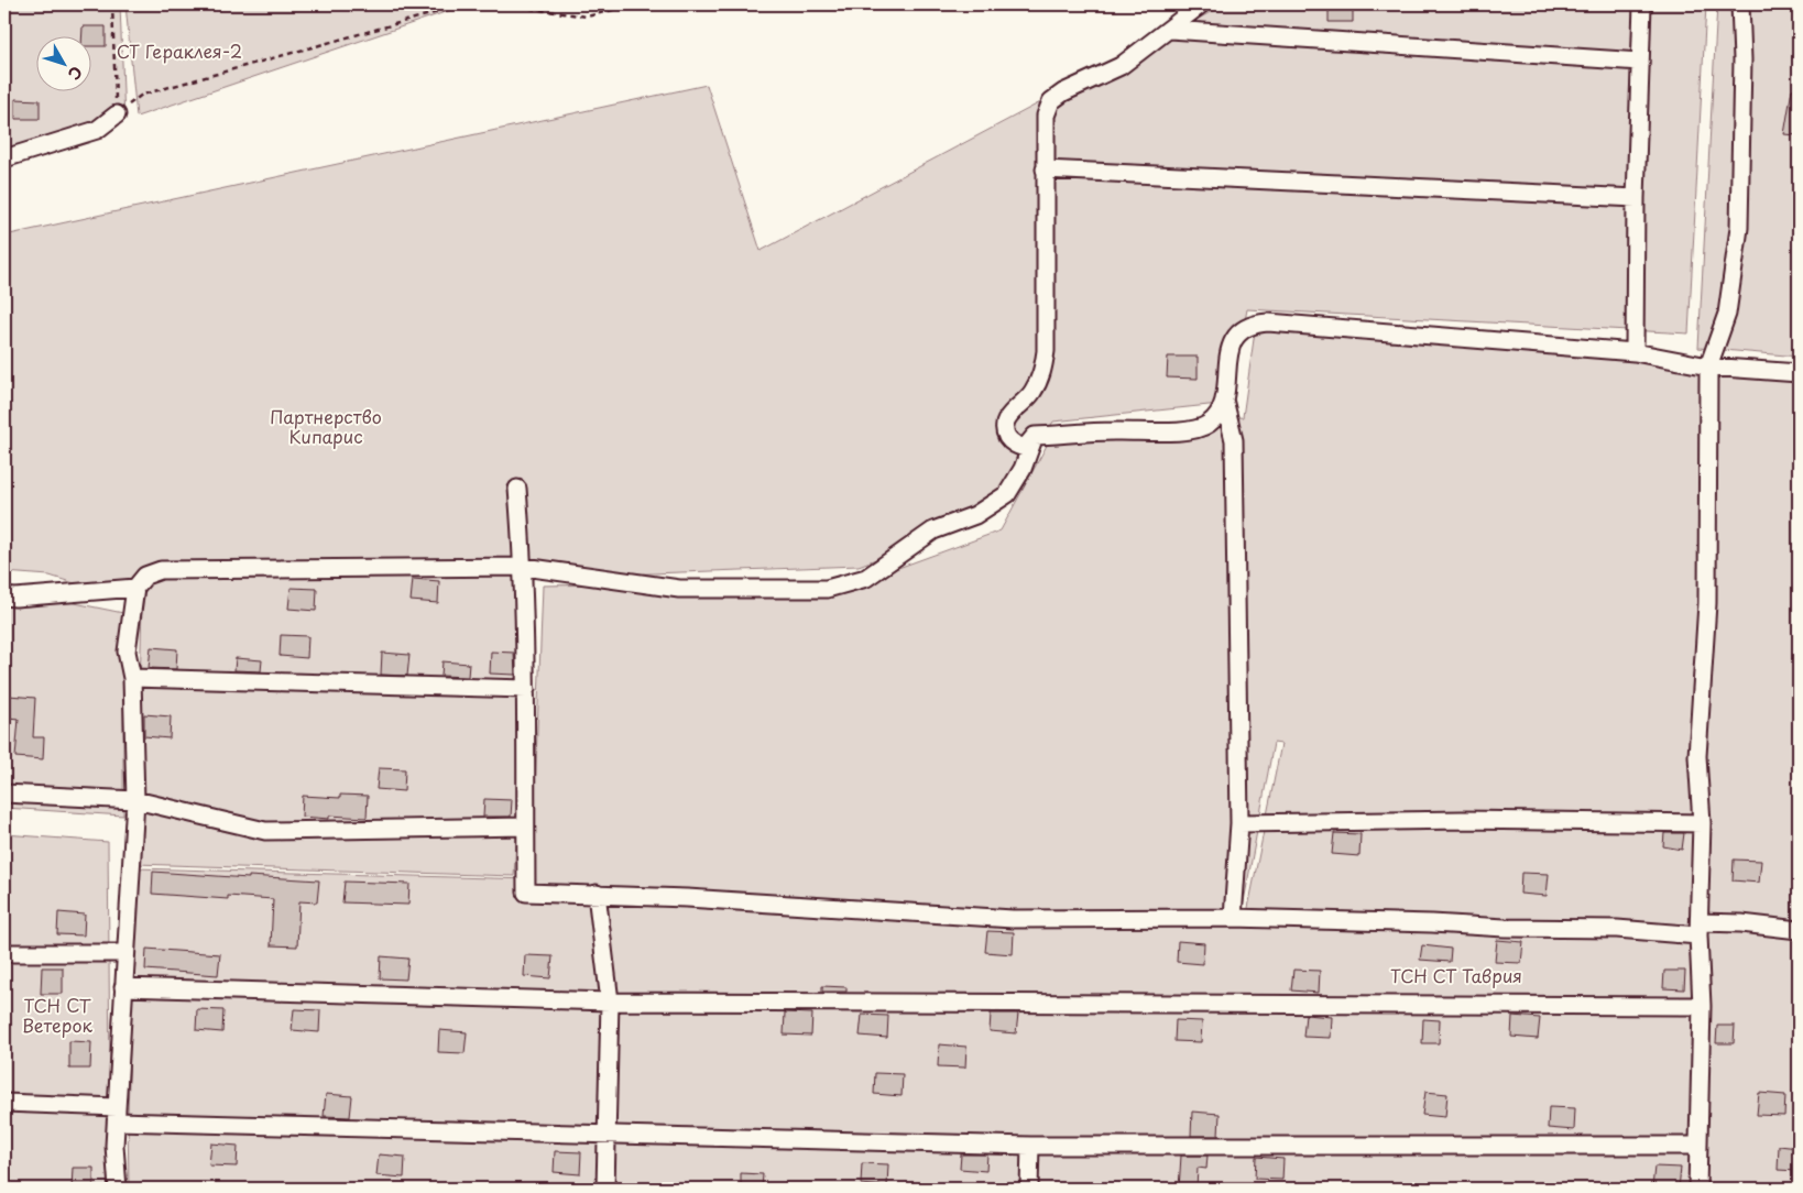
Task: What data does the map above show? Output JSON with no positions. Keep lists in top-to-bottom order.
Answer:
{
  "parks": [
    "СТ Гераклея-2",
    "Партнерство Кипарис",
    "ТСН СТ Таврия",
    "ТСН СТ Ветерок"
  ],
  "north": "bottom right"
}
